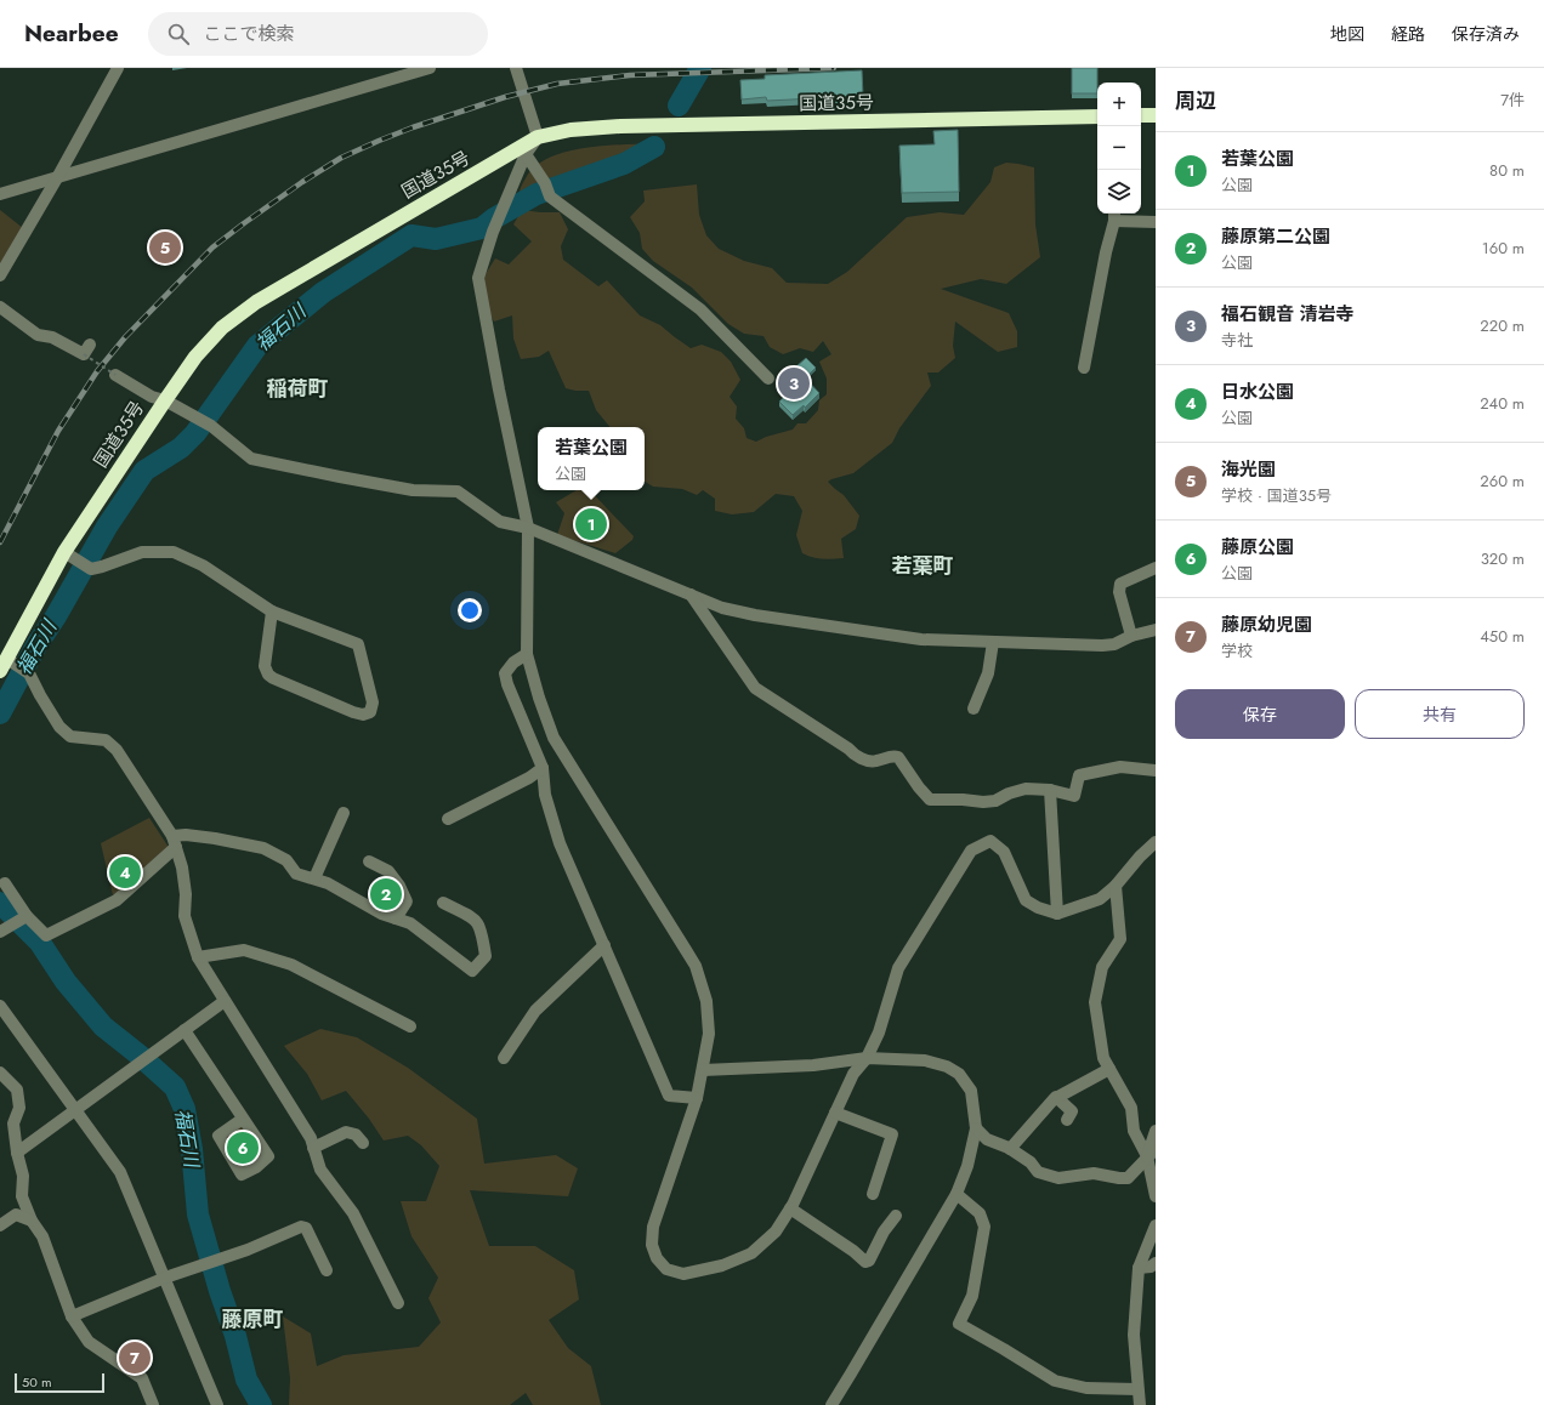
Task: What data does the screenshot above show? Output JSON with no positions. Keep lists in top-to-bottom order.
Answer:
{
  "streets": {
    "highway": ["国道35号"]
  },
  "districts": ["稲荷町", "若葉町", "藤原町"],
  "water": ["福石川"],
  "scale_bar": "50 m",
  "page": {
    "header": "Nearbee",
    "search": "ここで検索",
    "nav": ["地図", "経路", "保存済み"],
    "heading": ["周辺", "7件"],
    "map_buttons": ["+", "−"],
    "list": [
      {
        "mark": "1",
        "name": "若葉公園",
        "note": "公園",
        "value": "80 m"
      },
      {
        "mark": "2",
        "name": "藤原第二公園",
        "note": "公園",
        "value": "160 m"
      },
      {
        "mark": "3",
        "name": "福石観音 清岩寺",
        "note": "寺社",
        "value": "220 m"
      },
      {
        "mark": "4",
        "name": "日水公園",
        "note": "公園",
        "value": "240 m"
      },
      {
        "mark": "5",
        "name": "海光園",
        "note": "学校 · 国道35号",
        "value": "260 m"
      },
      {
        "mark": "6",
        "name": "藤原公園",
        "note": "公園",
        "value": "320 m"
      },
      {
        "mark": "7",
        "name": "藤原幼児園",
        "note": "学校",
        "value": "450 m"
      }
    ],
    "pins": [
      "5",
      "3",
      "1",
      "4",
      "2",
      "6",
      "7"
    ],
    "popup": ["若葉公園", "公園"],
    "buttons": ["保存", "共有"],
    "scale": "50 m"
  }
}
